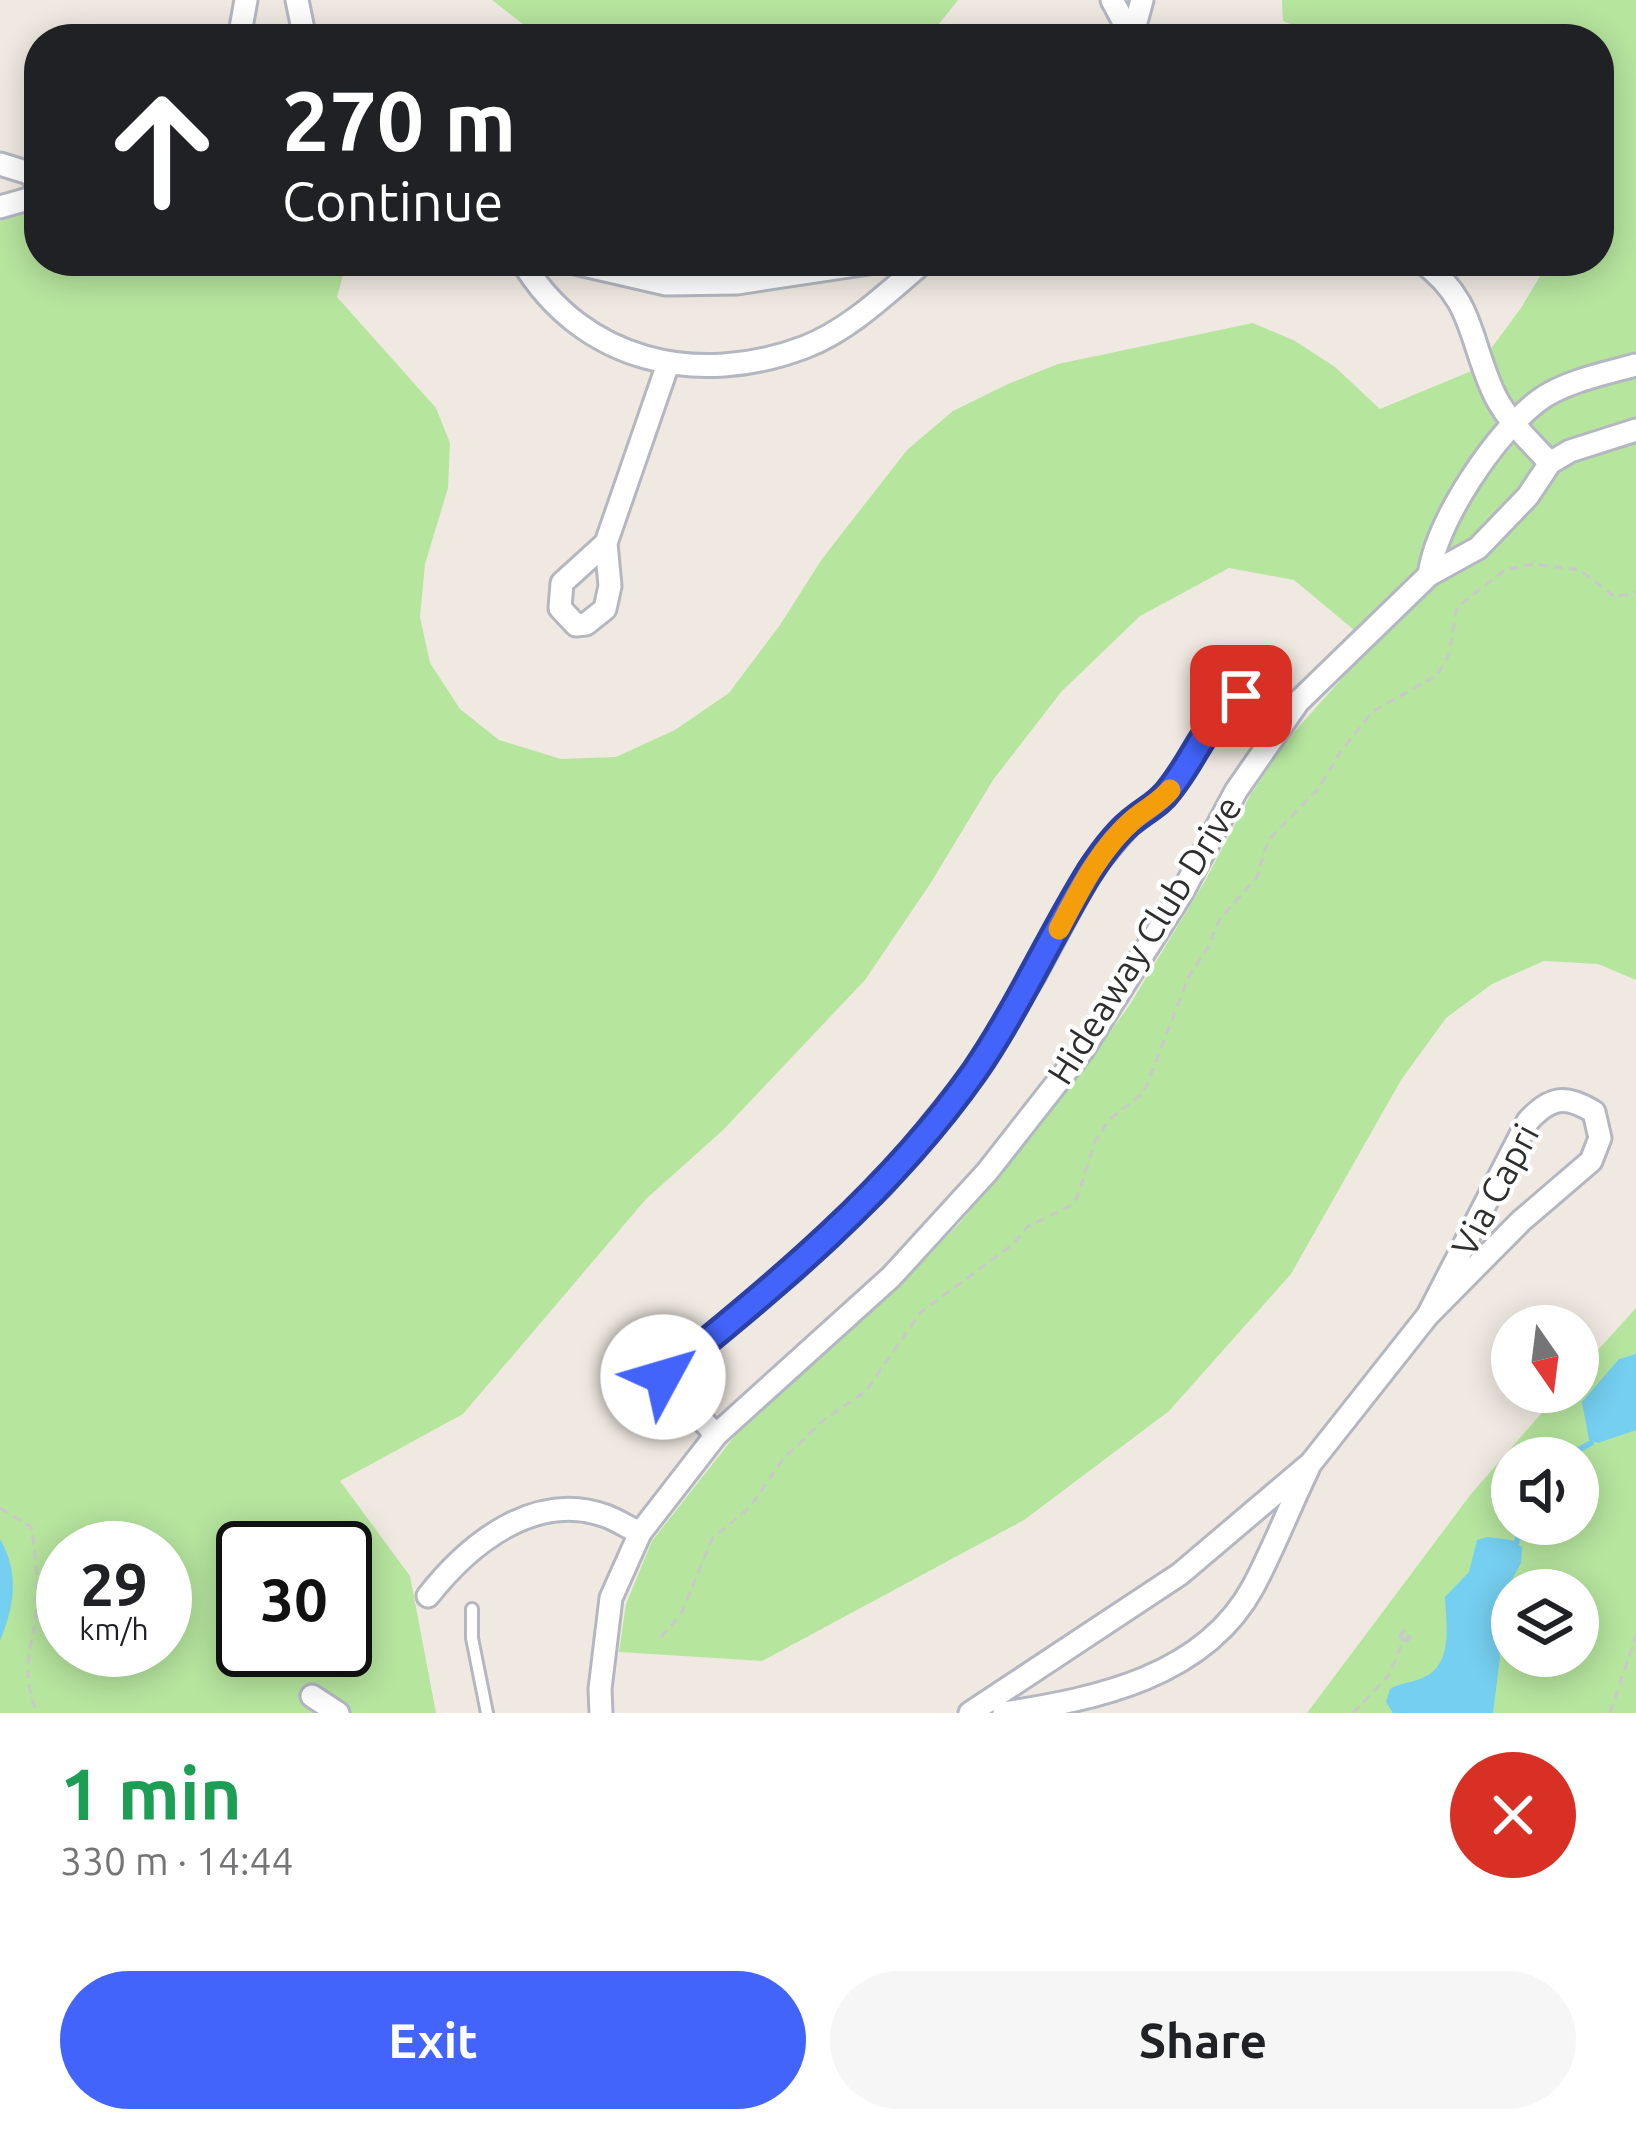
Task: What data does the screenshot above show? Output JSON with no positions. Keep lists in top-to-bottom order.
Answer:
{
  "streets": {
    "street": ["Hideaway Club Drive", "Via Capri"]
  },
  "north": "bottom",
  "page": {
    "turn": ["270 m", "Continue"],
    "speed": "29 km/h",
    "limit": "30",
    "heading": ["1 min", "330 m · 14:44"],
    "buttons": ["Exit", "Share"]
  }
}
